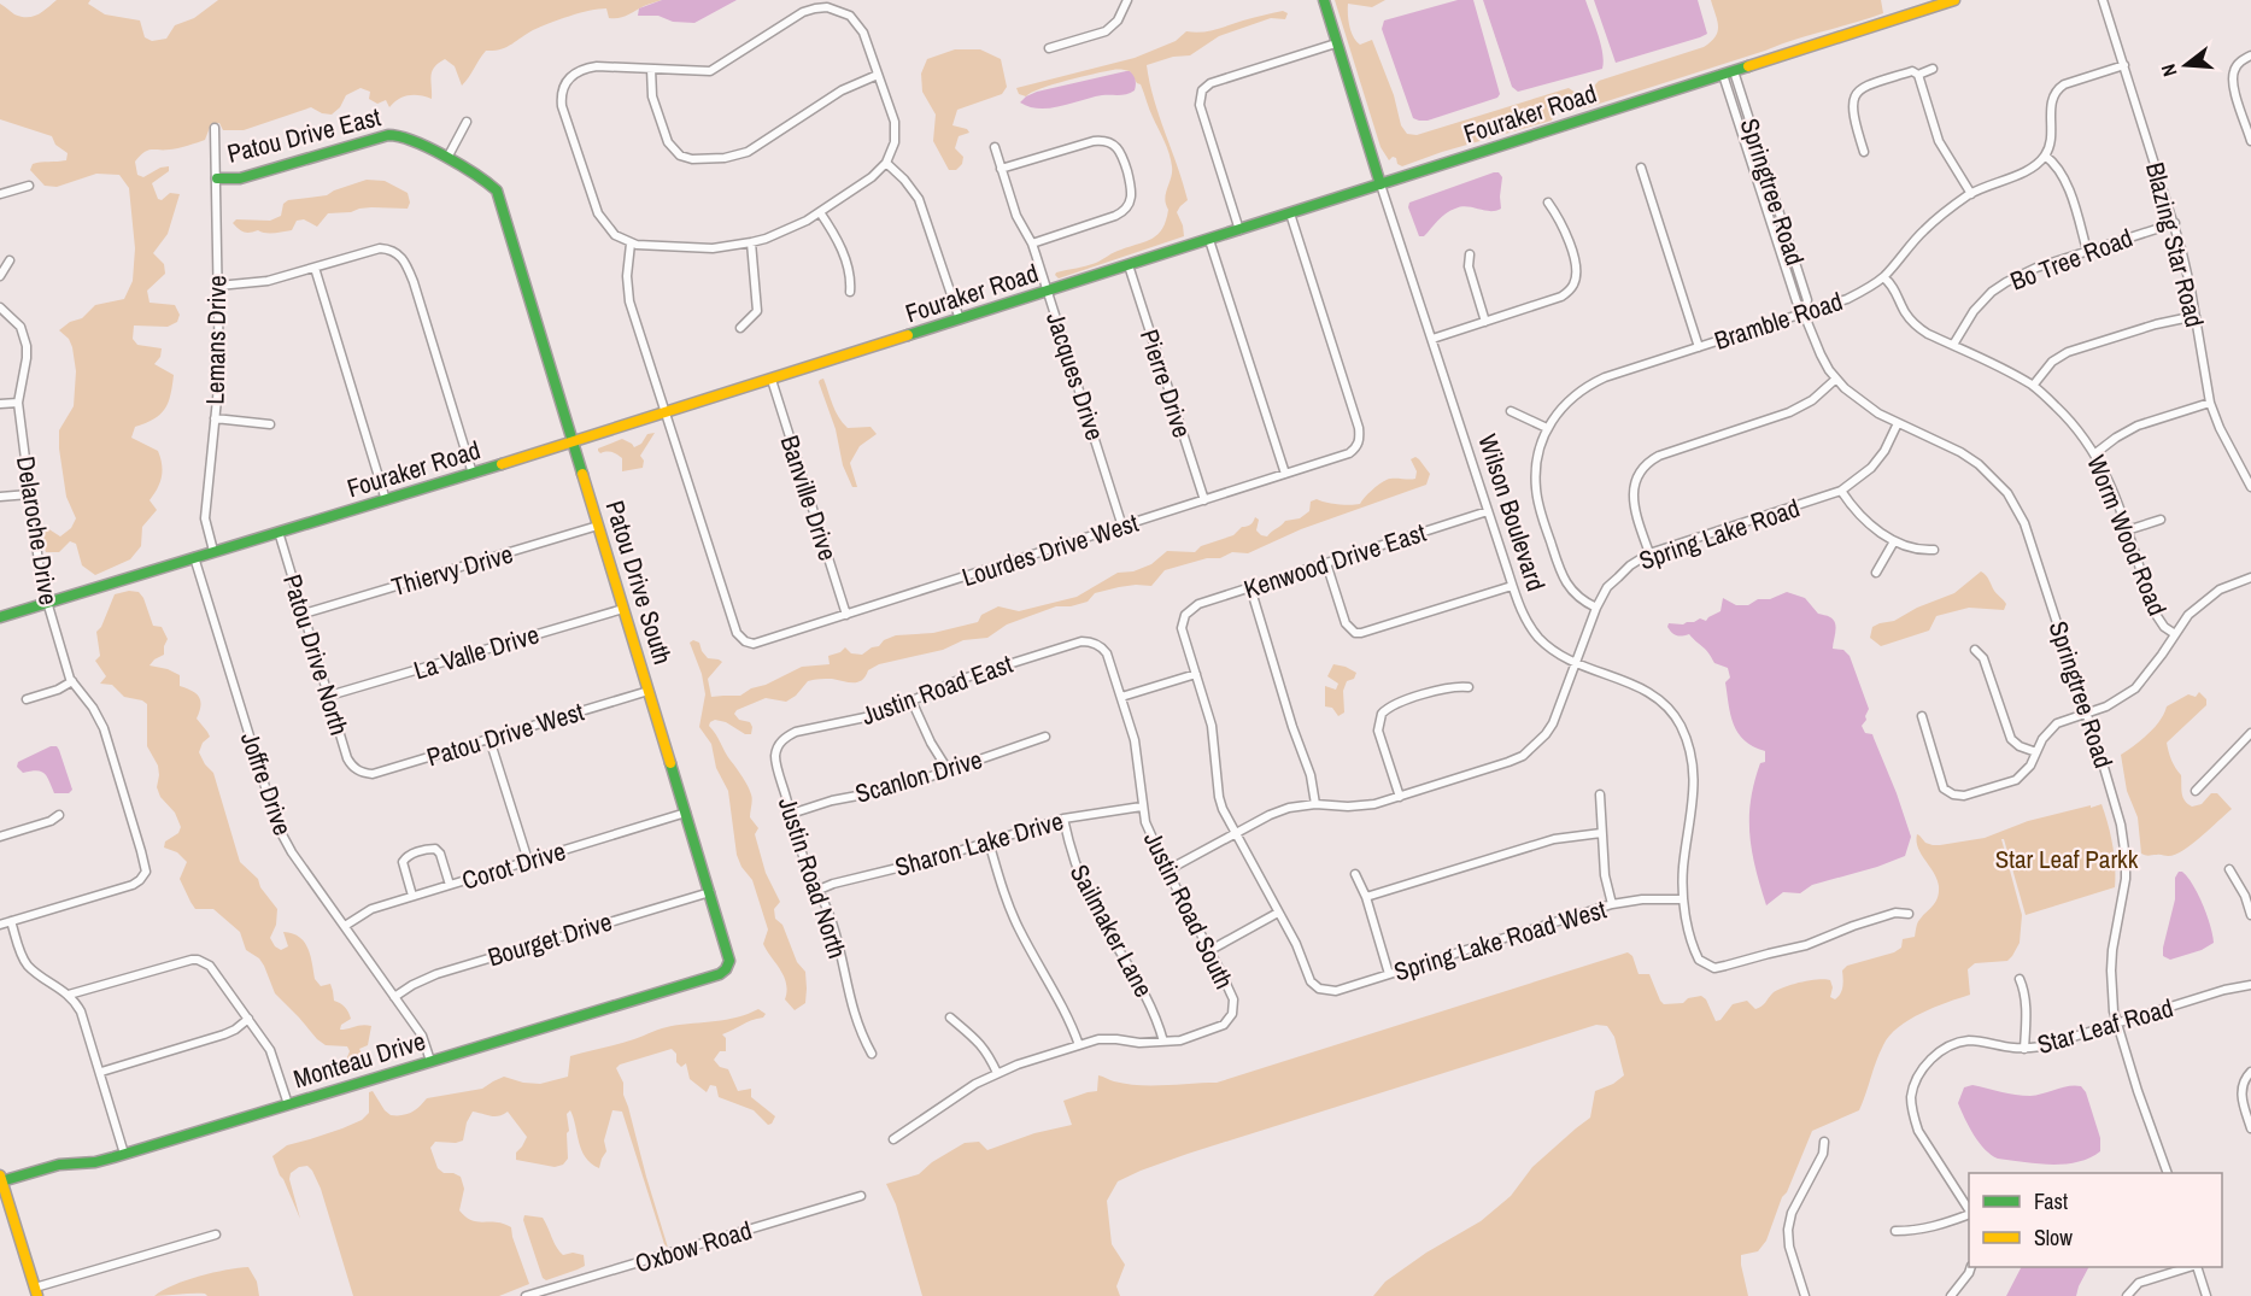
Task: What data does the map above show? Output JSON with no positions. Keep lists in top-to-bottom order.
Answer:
{
  "streets": {
    "main road": [
      "Fouraker Road",
      "Patou Drive East",
      "Wilson Boulevard",
      "Patou Drive South",
      "Monteau Drive"
    ],
    "street": [
      "Springtree Road",
      "Blazing Star Road",
      "Bo Tree Road",
      "Bramble Road",
      "Lemans Drive",
      "Jacques Drive",
      "Pierre Drive",
      "Banville Drive",
      "Delaroche Drive",
      "Spring Lake Road",
      "Worm Wood Road",
      "Lourdes Drive West",
      "Kenwood Drive East",
      "Thiervy Drive",
      "La Valle Drive",
      "Patou Drive North",
      "Justin Road East",
      "Patou Drive West",
      "Scanlon Drive",
      "Joffre Drive",
      "Sharon Lake Drive",
      "Corot Drive",
      "Justin Road North",
      "Justin Road South",
      "Sailmaker Lane",
      "Bourget Drive",
      "Spring Lake Road West",
      "Star Leaf Road",
      "Oxbow Road"
    ]
  },
  "crossings": [
    ["Fouraker Road", "Springtree Road"],
    ["Fouraker Road", "Lemans Drive"],
    ["Fouraker Road", "Jacques Drive"],
    ["Fouraker Road", "Pierre Drive"],
    ["Fouraker Road", "Banville Drive"],
    ["Fouraker Road", "Wilson Boulevard"],
    ["Fouraker Road", "Delaroche Drive"],
    ["Fouraker Road", "Lourdes Drive West"],
    ["Fouraker Road", "Patou Drive South"],
    ["Fouraker Road", "Patou Drive North"],
    ["Fouraker Road", "Joffre Drive"],
    ["Patou Drive East", "Lemans Drive"],
    ["Patou Drive East", "Patou Drive South"],
    ["Springtree Road", "Bramble Road"],
    ["Springtree Road", "Spring Lake Road"],
    ["Springtree Road", "Star Leaf Road"],
    ["Blazing Star Road", "Bo Tree Road"],
    ["Bo Tree Road", "Worm Wood Road"],
    ["Bramble Road", "Spring Lake Road"],
    ["Bramble Road", "Worm Wood Road"],
    ["Jacques Drive", "Lourdes Drive West"],
    ["Pierre Drive", "Lourdes Drive West"],
    ["Banville Drive", "Lourdes Drive West"],
    ["Wilson Boulevard", "Spring Lake Road"],
    ["Wilson Boulevard", "Kenwood Drive East"],
    ["Wilson Boulevard", "Spring Lake Road West"],
    ["Spring Lake Road", "Justin Road South"],
    ["Thiervy Drive", "Patou Drive South"],
    ["Thiervy Drive", "Patou Drive North"],
    ["Patou Drive South", "La Valle Drive"],
    ["Patou Drive South", "Patou Drive West"],
    ["Patou Drive South", "Corot Drive"],
    ["Patou Drive South", "Bourget Drive"],
    ["Patou Drive South", "Monteau Drive"],
    ["La Valle Drive", "Patou Drive North"],
    ["Patou Drive North", "Patou Drive West"],
    ["Justin Road East", "Justin Road North"],
    ["Justin Road East", "Justin Road South"],
    ["Scanlon Drive", "Justin Road North"],
    ["Joffre Drive", "Corot Drive"],
    ["Joffre Drive", "Bourget Drive"],
    ["Joffre Drive", "Monteau Drive"],
    ["Sharon Lake Drive", "Justin Road North"],
    ["Sharon Lake Drive", "Justin Road South"],
    ["Sharon Lake Drive", "Sailmaker Lane"],
    ["Justin Road South", "Sailmaker Lane"]
  ],
  "parks": ["Star Leaf Parkk"],
  "legend": ["Fast", "Slow"],
  "north": "left"
}
